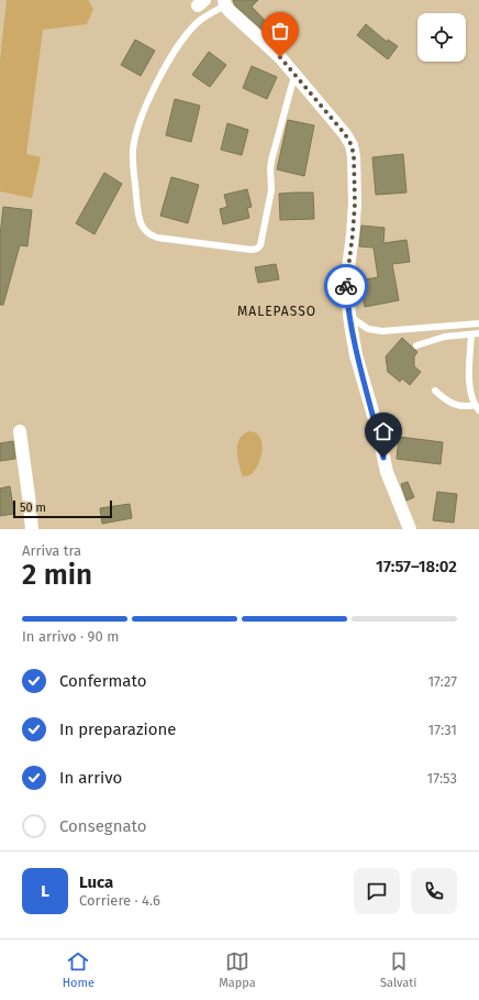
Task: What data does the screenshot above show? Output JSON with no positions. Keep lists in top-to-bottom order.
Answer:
{
  "districts": ["MALEPASSO"],
  "scale_bar": "50 m",
  "page": {
    "scale": "50 m",
    "heading": ["2 min", "Arriva tra", "17:57–18:02"],
    "panel": ["Luca", "Corriere · 4.6"],
    "bar": "In arrivo · 90 m",
    "list": [
      ["Confermato", "17:27"],
      ["In preparazione", "17:31"],
      ["In arrivo", "17:53"],
      "Consegnato"
    ],
    "round": "L",
    "tabs": ["Home", "Mappa", "Salvati"]
  }
}
